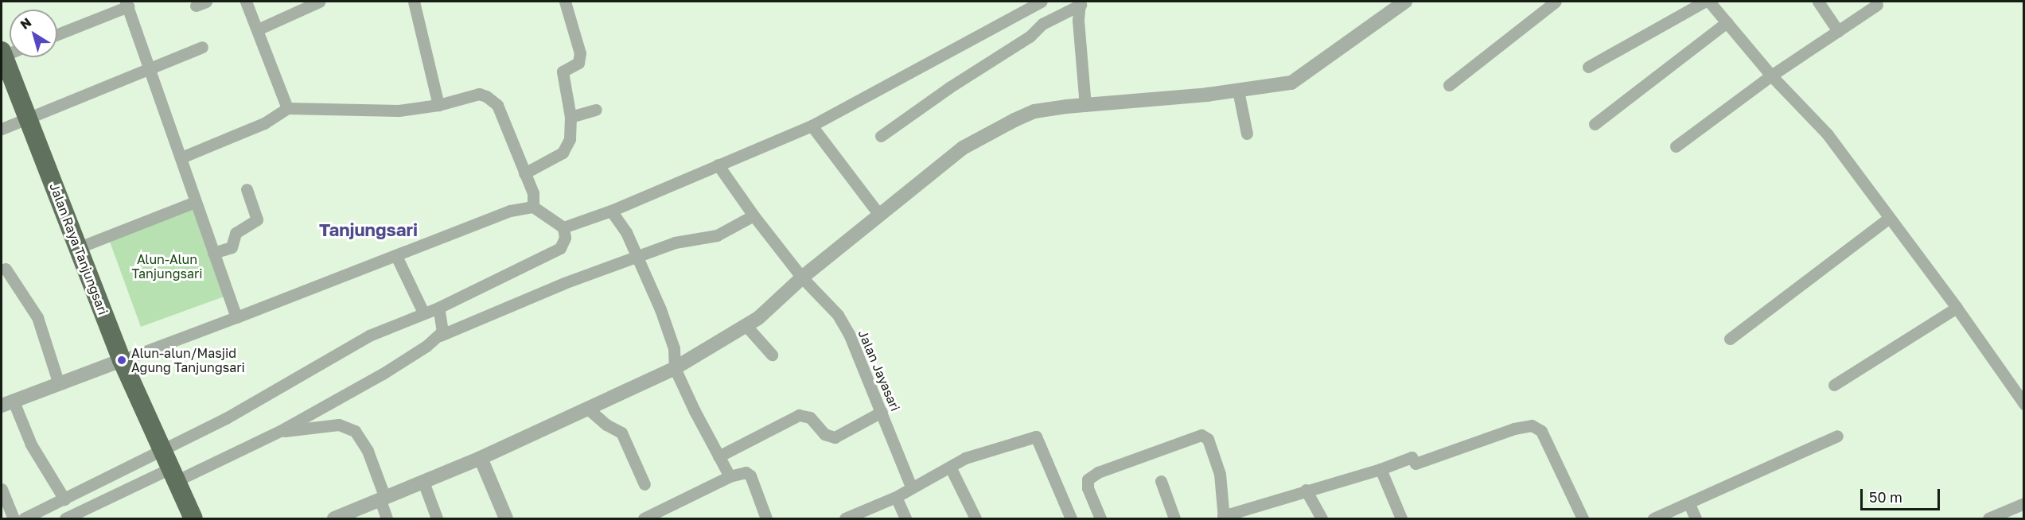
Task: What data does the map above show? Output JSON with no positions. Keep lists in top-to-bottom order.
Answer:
{
  "streets": {
    "highway": ["Jalan Raya Tanjungsari"],
    "street": ["Jalan Jayasari"]
  },
  "districts": ["Tanjungsari"],
  "parks": ["Alun-Alun Tanjungsari"],
  "places": ["Alun-alun/Masjid Agung Tanjungsari"],
  "scale_bar": "50 m",
  "north": "top left"
}
